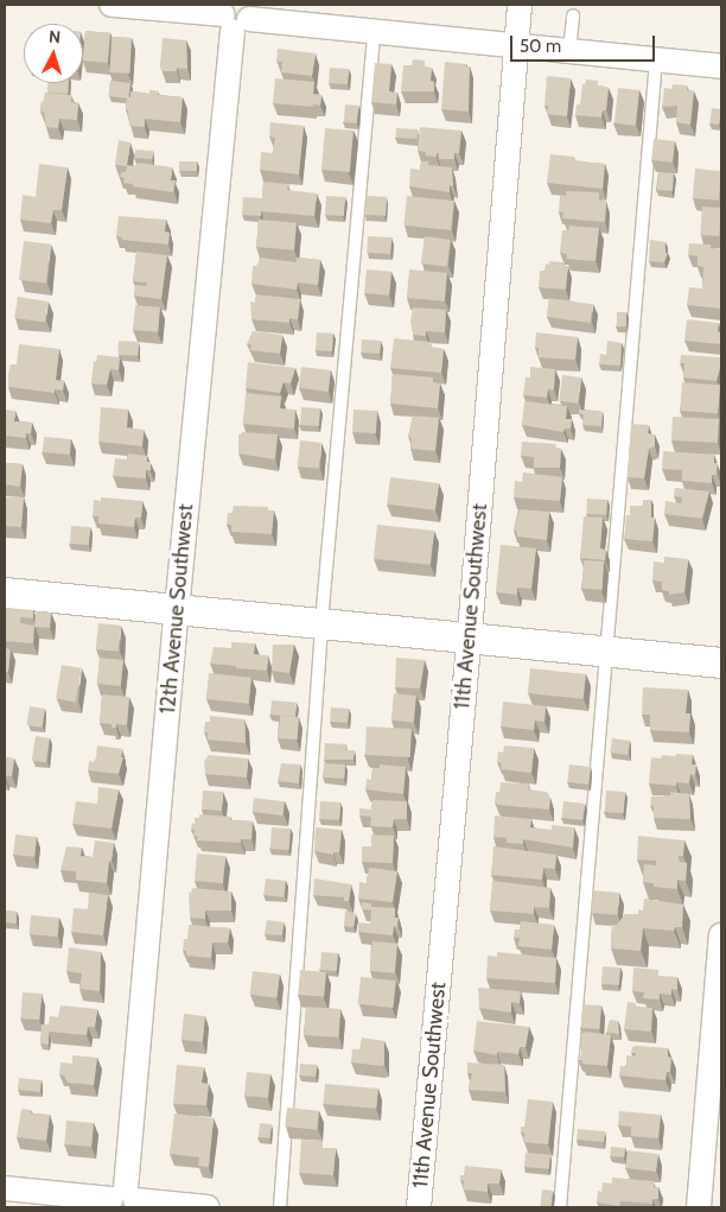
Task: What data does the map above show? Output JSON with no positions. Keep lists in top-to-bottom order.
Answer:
{
  "streets": {
    "street": ["11th Avenue Southwest", "12th Avenue Southwest"]
  },
  "scale_bar": "50 m",
  "north": "top"
}
